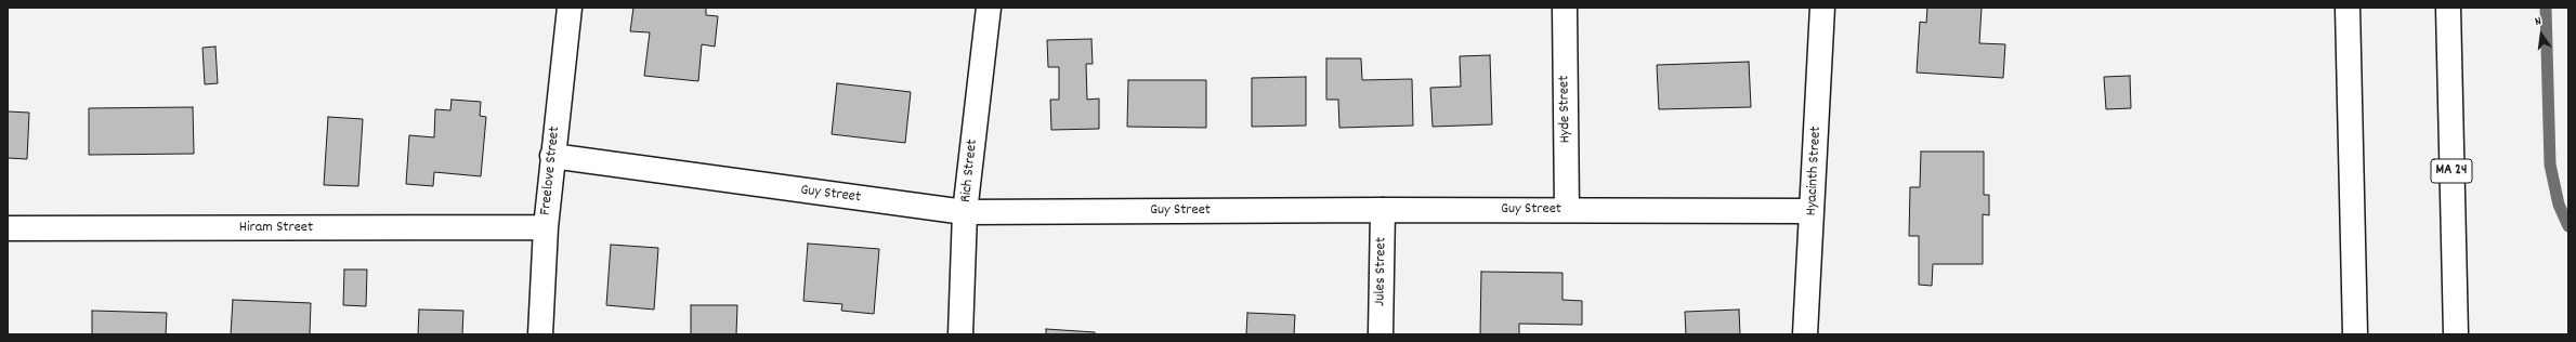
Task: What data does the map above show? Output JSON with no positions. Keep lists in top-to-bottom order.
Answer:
{
  "streets": {
    "main road": [
      "Hyde Street",
      "Freelove Street",
      "Rich Street",
      "Hyacinth Street",
      "MA 24",
      "Guy Street",
      "Hiram Street",
      "Jules Street"
    ]
  },
  "crossings": [
    ["Hyde Street", "Guy Street"],
    ["Freelove Street", "Guy Street"],
    ["Freelove Street", "Hiram Street"],
    ["Rich Street", "Guy Street"],
    ["Hyacinth Street", "Guy Street"],
    ["Guy Street", "Jules Street"]
  ],
  "north": "top"
}
